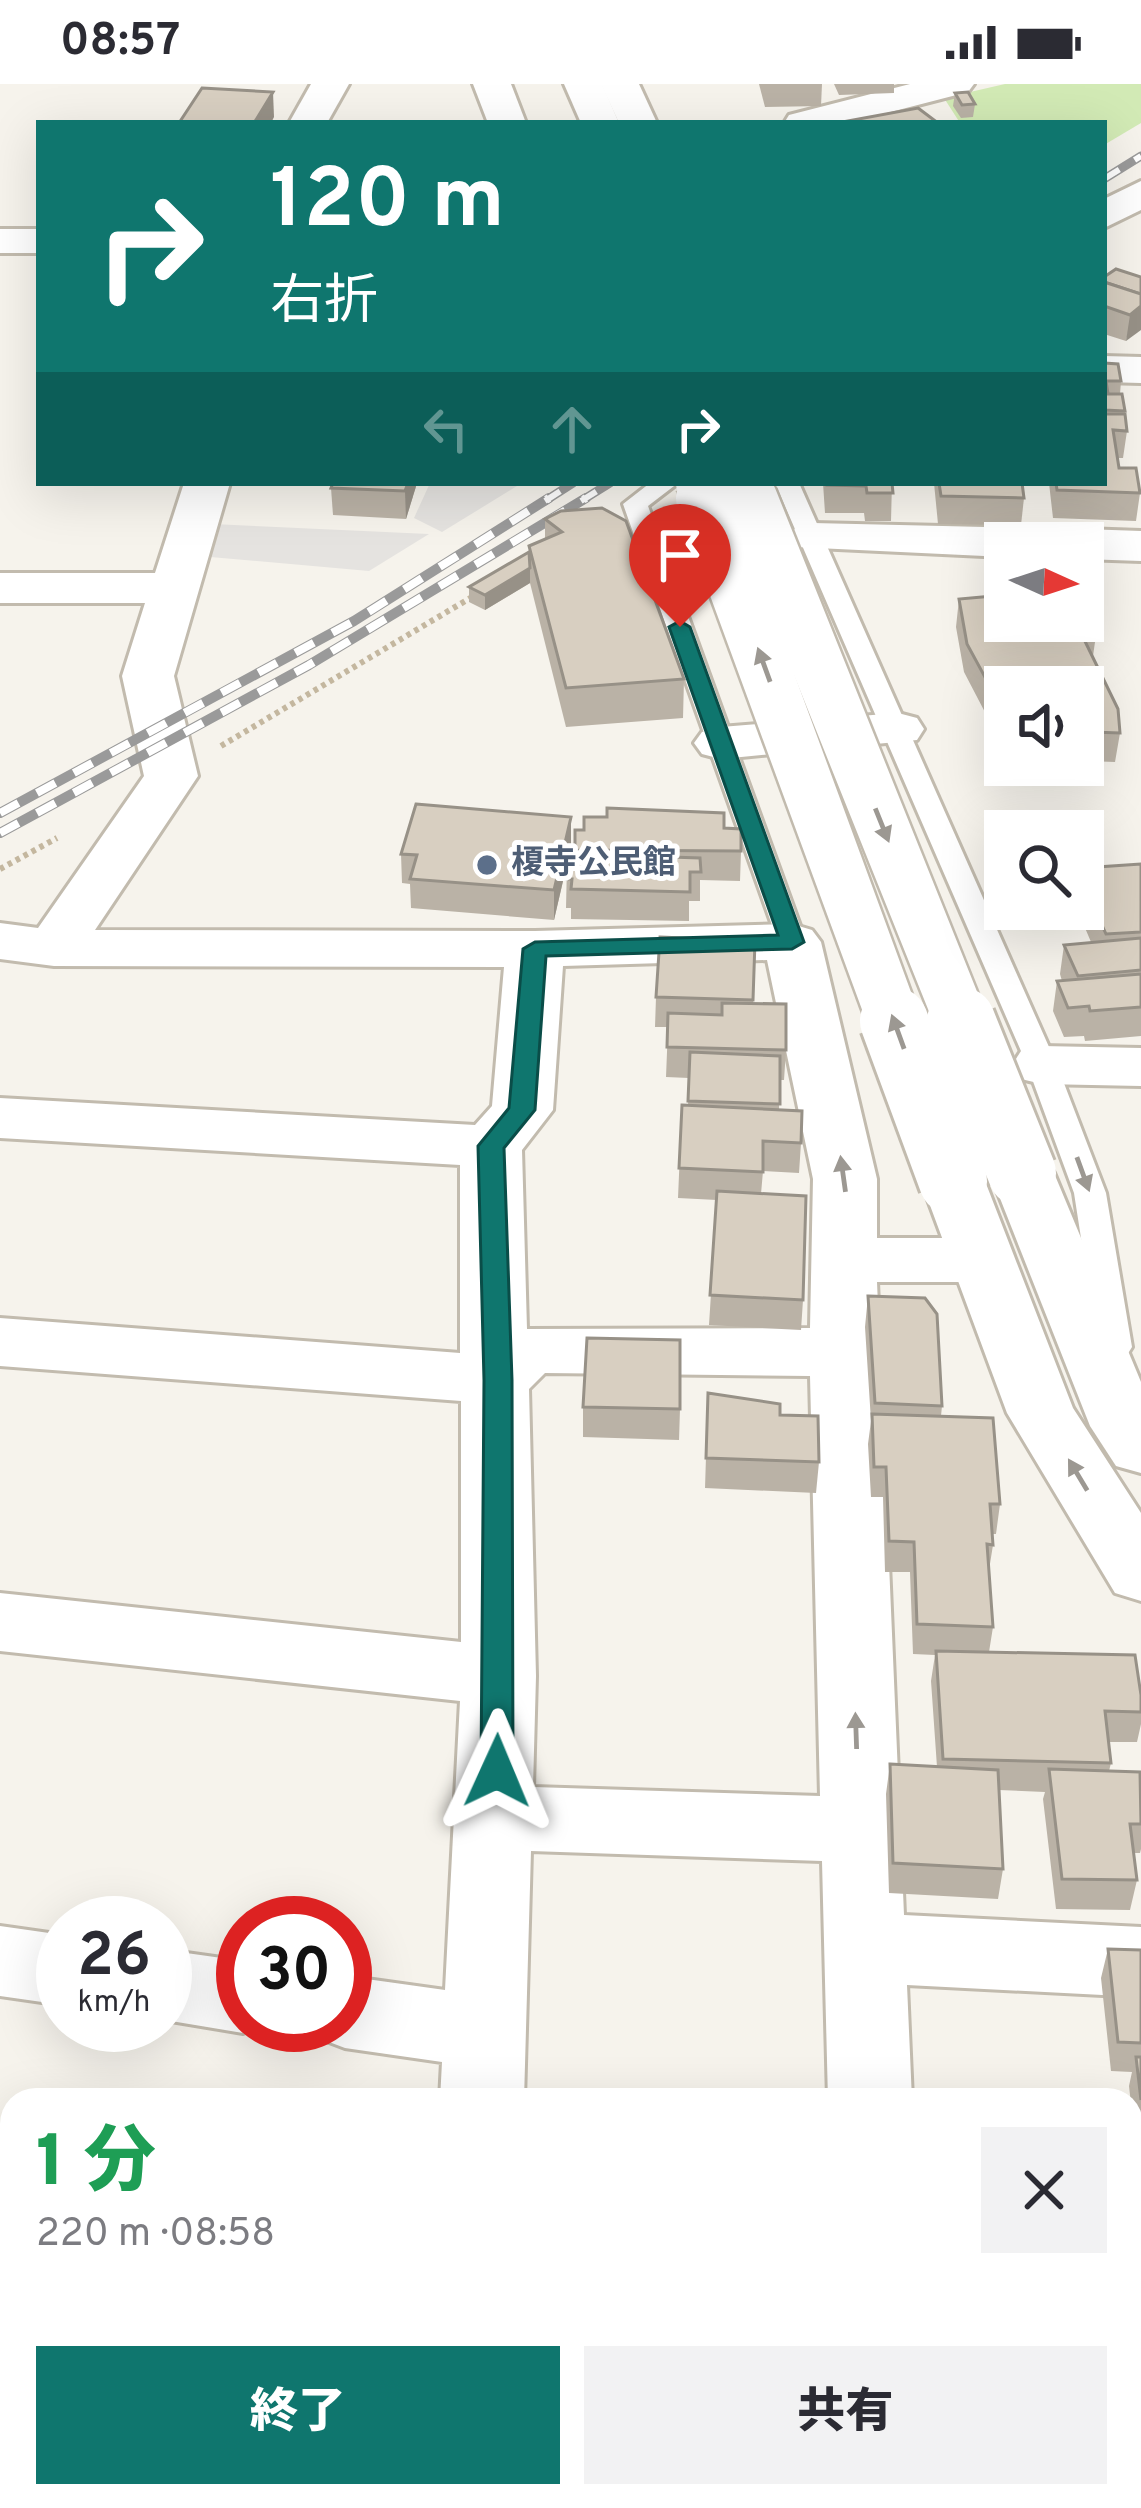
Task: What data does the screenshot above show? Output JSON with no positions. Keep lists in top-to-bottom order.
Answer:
{
  "places": ["榎寺公民館"],
  "north": "right",
  "page": {
    "status": "08:57",
    "turn": ["120 m", "右折"],
    "speed": "26 km/h",
    "limit": "30",
    "heading": ["1 分", "220 m · 08:58"],
    "buttons": ["終了", "共有"]
  }
}
